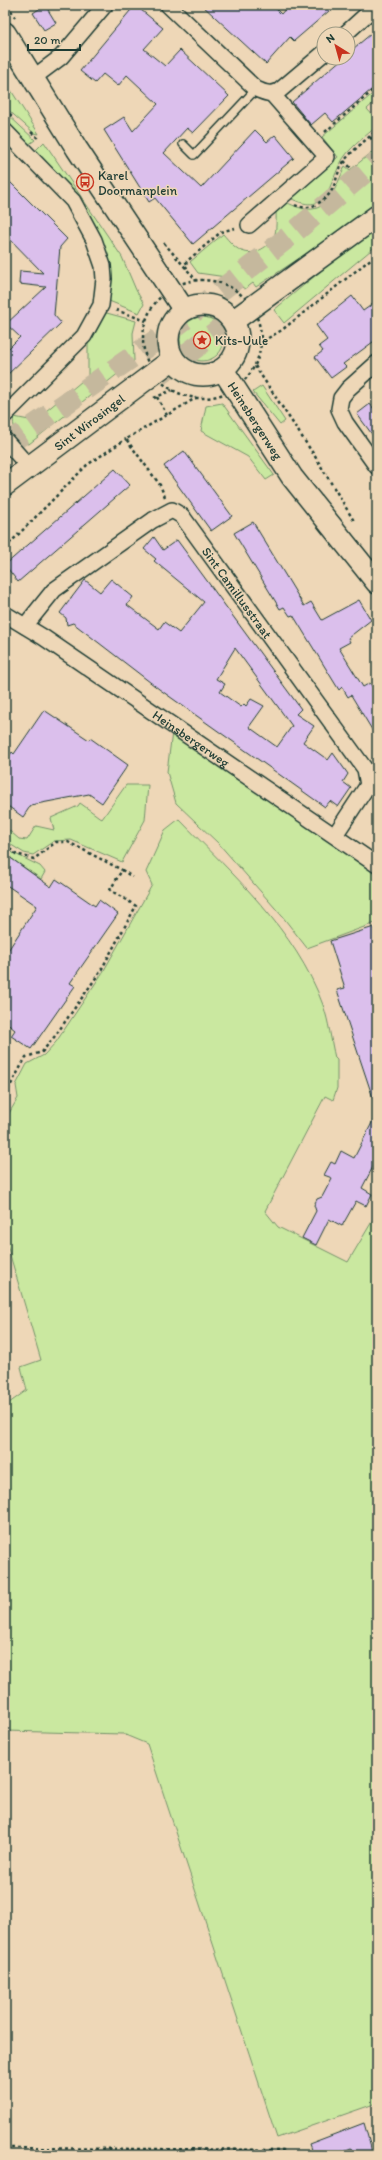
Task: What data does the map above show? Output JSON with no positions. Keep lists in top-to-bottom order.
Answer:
{
  "streets": {
    "main road": ["Heinsbergerweg", "Sint Wirosingel"],
    "street": ["Sint Camillusstraat"]
  },
  "crossings": [
    ["Heinsbergerweg", "Sint Wirosingel"],
    ["Heinsbergerweg", "Sint Camillusstraat"]
  ],
  "places": {
    "bus stop": ["Karel Doormanplein"],
    "place": ["Kits-Uule"]
  },
  "scale_bar": "20 m",
  "north": "top left"
}
